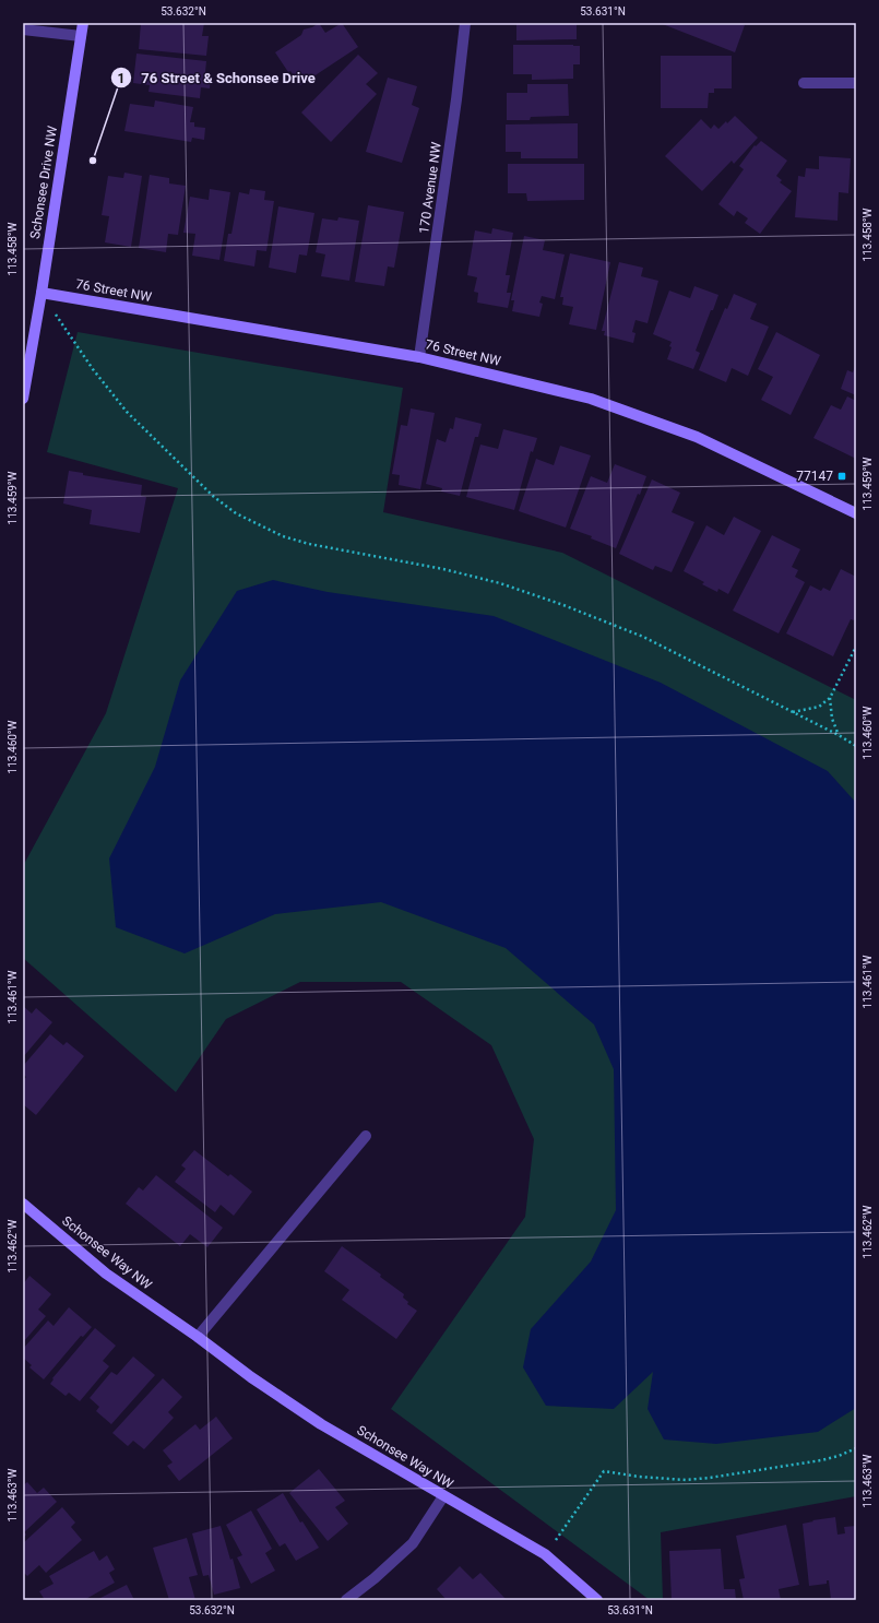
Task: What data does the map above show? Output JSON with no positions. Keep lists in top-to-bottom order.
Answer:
{
  "streets": {
    "street": [
      "Schonsee Drive NW",
      "170 Avenue NW",
      "76 Street NW",
      "Schonsee Way NW"
    ]
  },
  "crossings": [
    ["Schonsee Drive NW", "76 Street NW"],
    ["170 Avenue NW", "76 Street NW"]
  ],
  "places": {
    "other": ["76 Street & Schonsee Drive"],
    "transit": ["77147"]
  },
  "coordinates": [
    "53.632°N",
    "53.631°N",
    "113.458°W",
    "113.459°W",
    "113.460°W",
    "113.461°W",
    "113.462°W",
    "113.463°W"
  ]
}
